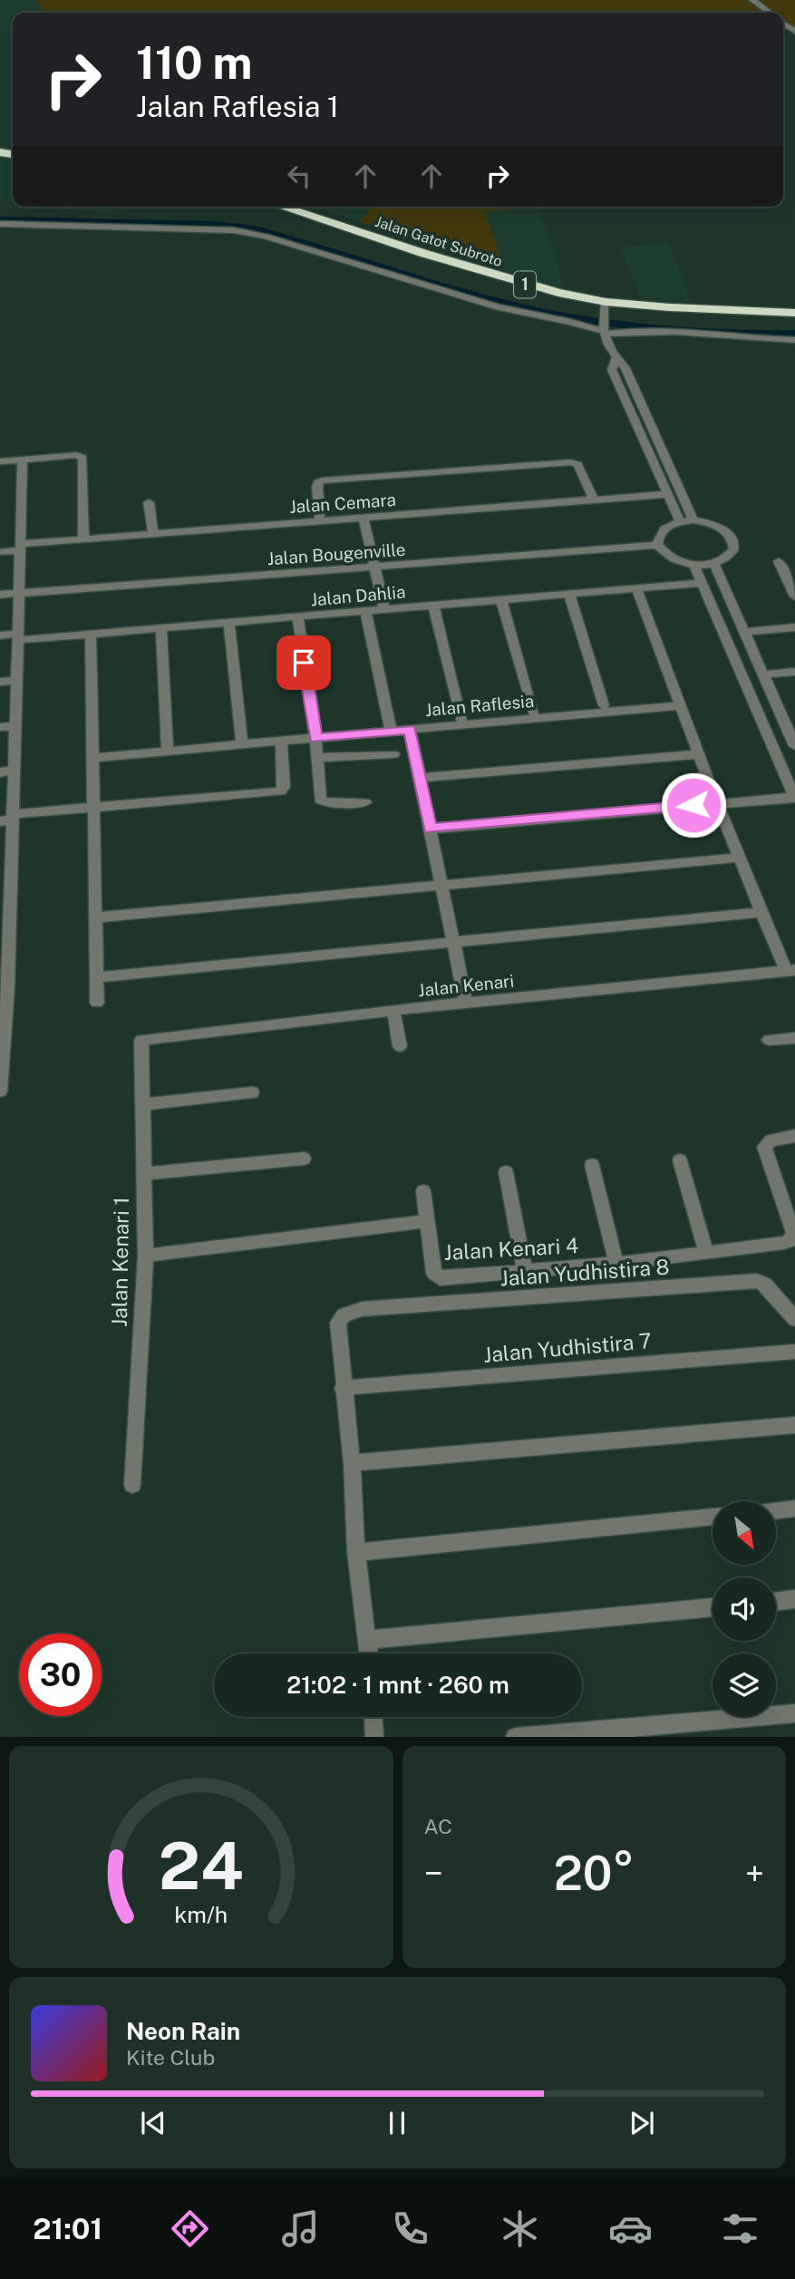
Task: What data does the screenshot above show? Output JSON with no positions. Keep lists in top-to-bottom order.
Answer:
{
  "streets": {
    "highway": ["Jalan Gatot Subroto", "1"],
    "street": [
      "Jalan Cemara",
      "Jalan Bougenville",
      "Jalan Dahlia",
      "Jalan Raflesia",
      "Jalan Kenari",
      "Jalan Kenari 4",
      "Jalan Kenari 1",
      "Jalan Yudhistira 8",
      "Jalan Yudhistira 7"
    ]
  },
  "crossings": [
    ["Jalan Kenari", "Jalan Kenari 1"],
    ["Jalan Kenari 4", "Jalan Kenari 1"],
    ["Jalan Yudhistira 8", "Jalan Yudhistira 7"]
  ],
  "north": "bottom right",
  "page": {
    "turn": ["110 m", "Jalan Raflesia 1"],
    "limit": "30",
    "trip": "21:02 · 1 mnt · 260 m",
    "tile": "AC",
    "heat": ["−", "20°", "+"],
    "song": ["Neon Rain", "Kite Club"],
    "tabs": "21:01",
    "gauge": ["24", "km/h"]
  }
}
